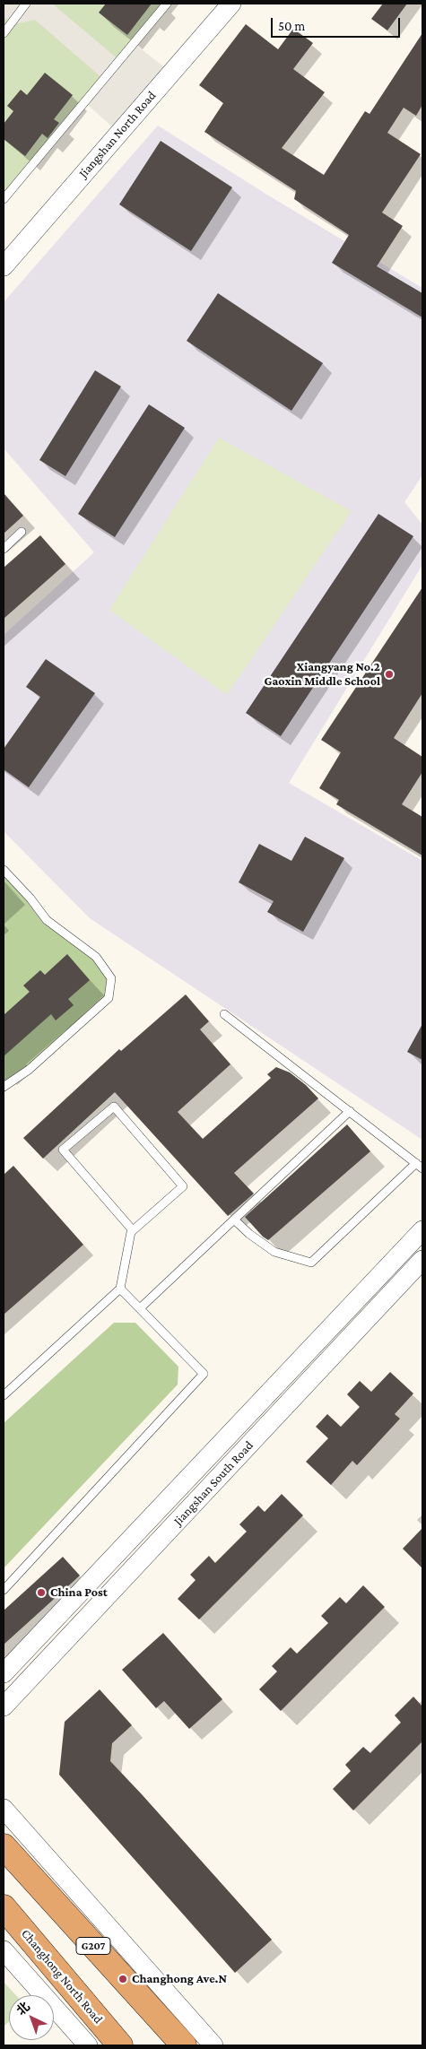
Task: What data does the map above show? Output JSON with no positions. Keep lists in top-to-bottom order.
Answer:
{
  "streets": {
    "highway": ["G207", "Changhong North Road"],
    "street": ["Jiangshan North Road", "Jiangshan South Road"]
  },
  "places": ["Xiangyang No.2 Gaoxin Middle School", "China Post", "Changhong Ave.N"],
  "scale_bar": "50 m",
  "north": "top left"
}
